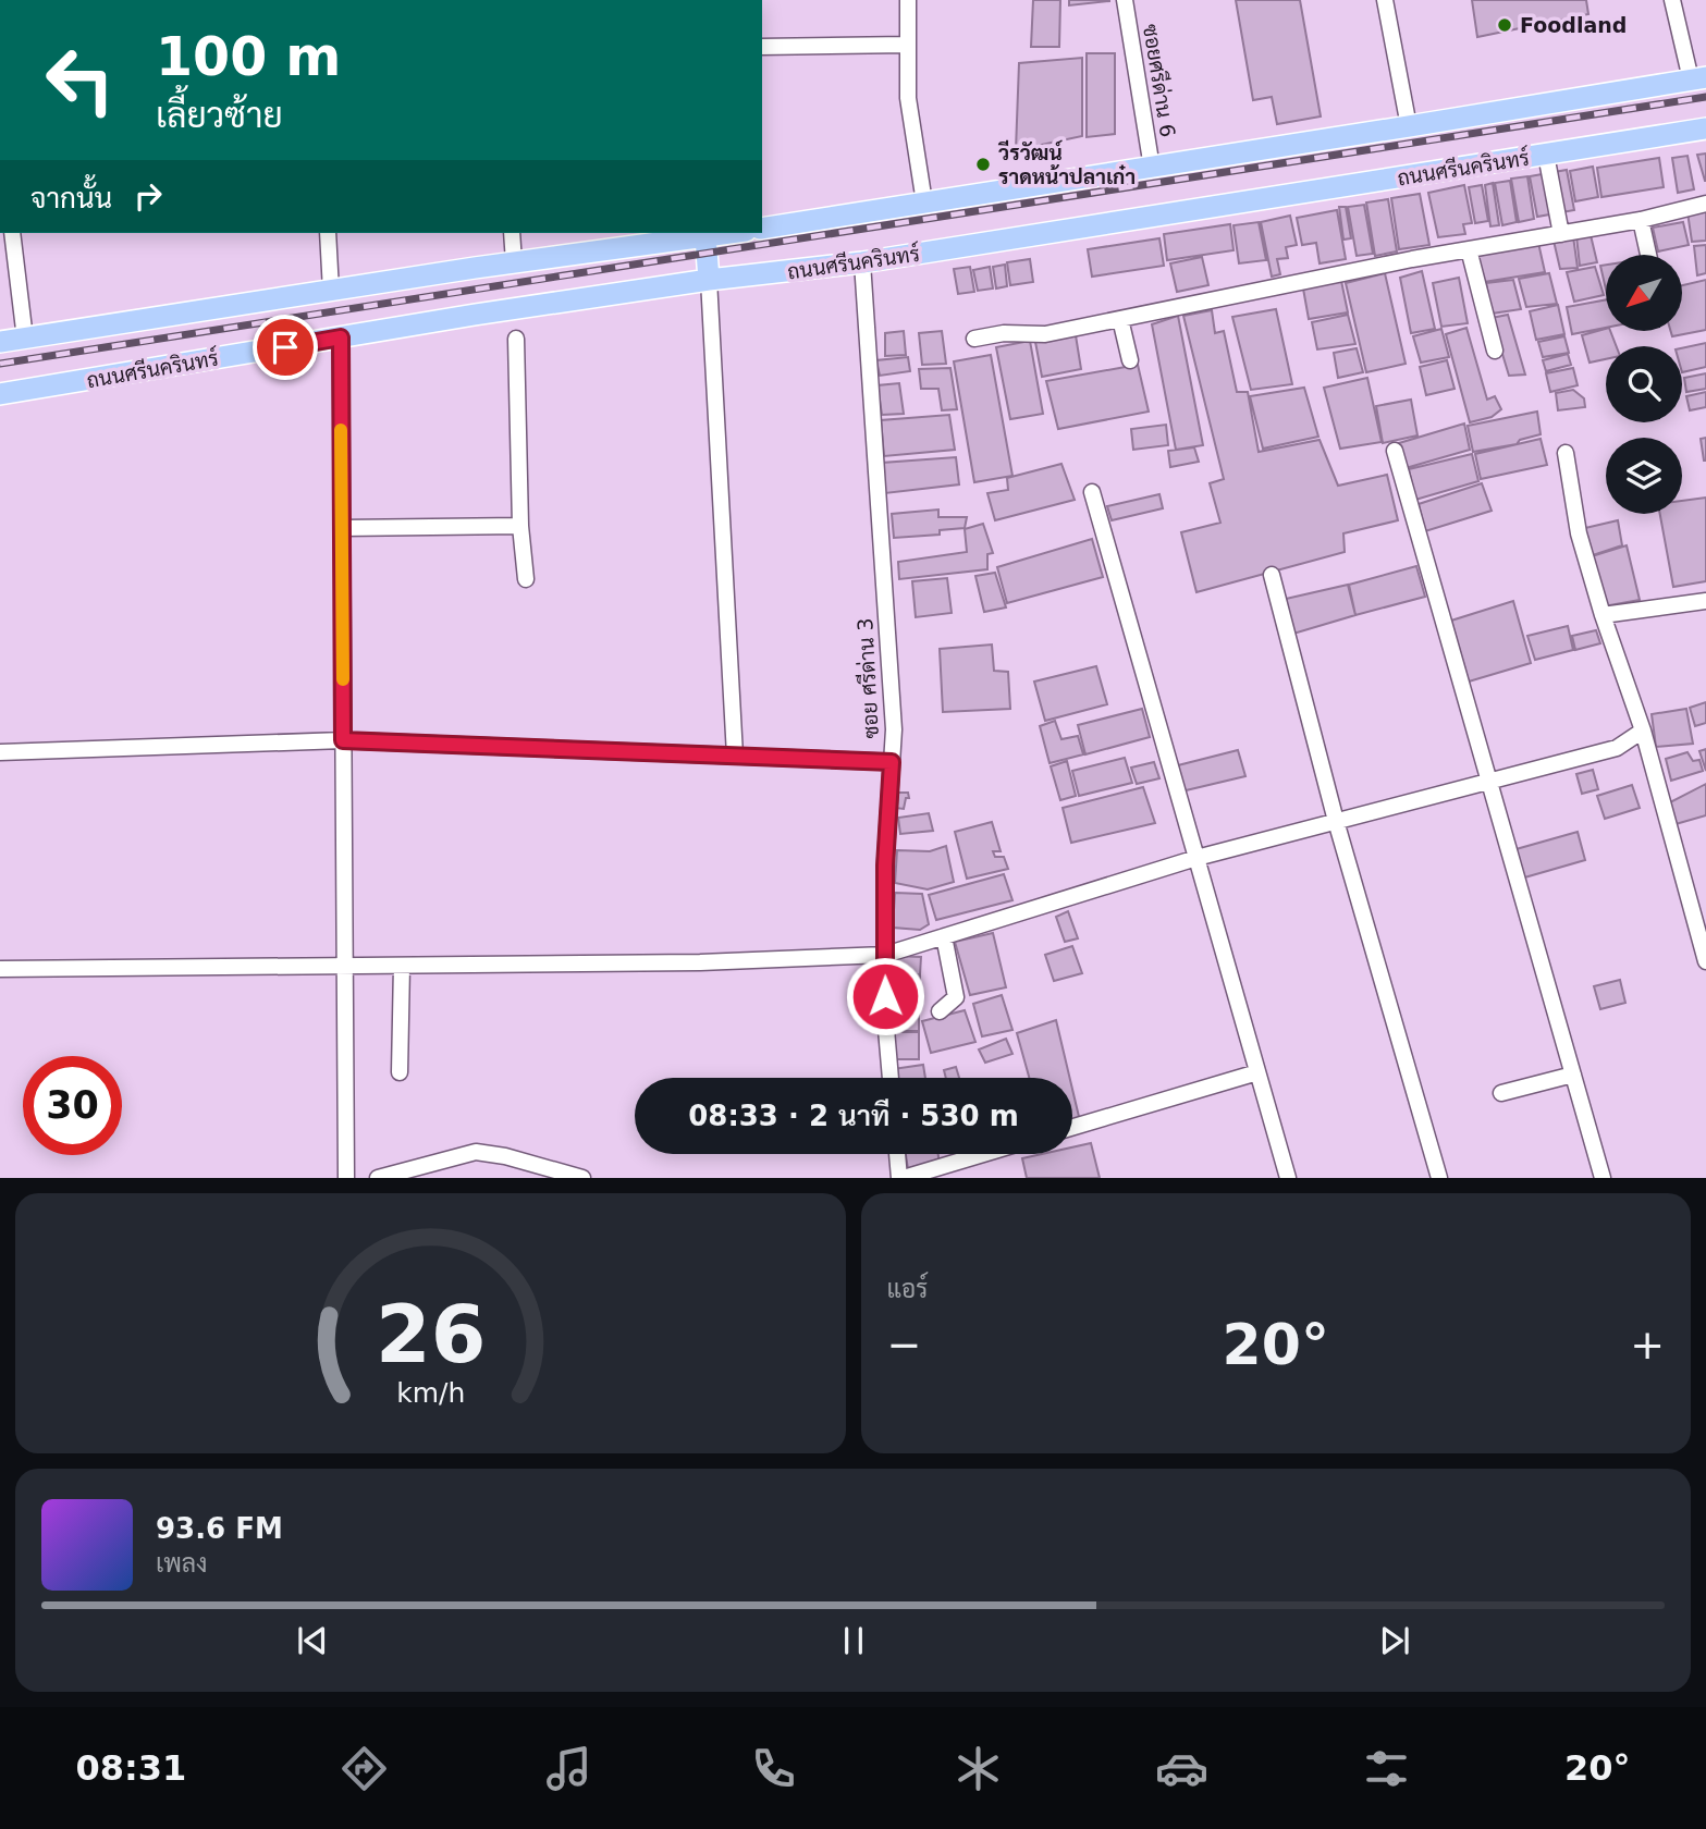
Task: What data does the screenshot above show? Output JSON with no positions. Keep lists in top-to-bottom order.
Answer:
{
  "streets": {
    "main road": ["ถนนศรีนครินทร์"],
    "street": ["ซอยศรีด่าน 6", "ซอย ศรีด่าน 3"]
  },
  "crossings": [
    ["ถนนศรีนครินทร์", "ซอย ศรีด่าน 3"]
  ],
  "places": ["Foodland", "วีรวัฒน์ ราดหน้าปลาเก๋า"],
  "north": "bottom left",
  "page": {
    "turn": ["100 m", "เลี้ยวซ้าย"],
    "then": "จากนั้น",
    "limit": "30",
    "trip": "08:33 · 2 นาที · 530 m",
    "tile": "แอร์",
    "heat": ["−", "20°", "+"],
    "song": ["93.6 FM", "เพลง"],
    "tabs": ["08:31", "20°"],
    "gauge": ["26", "km/h"]
  }
}
